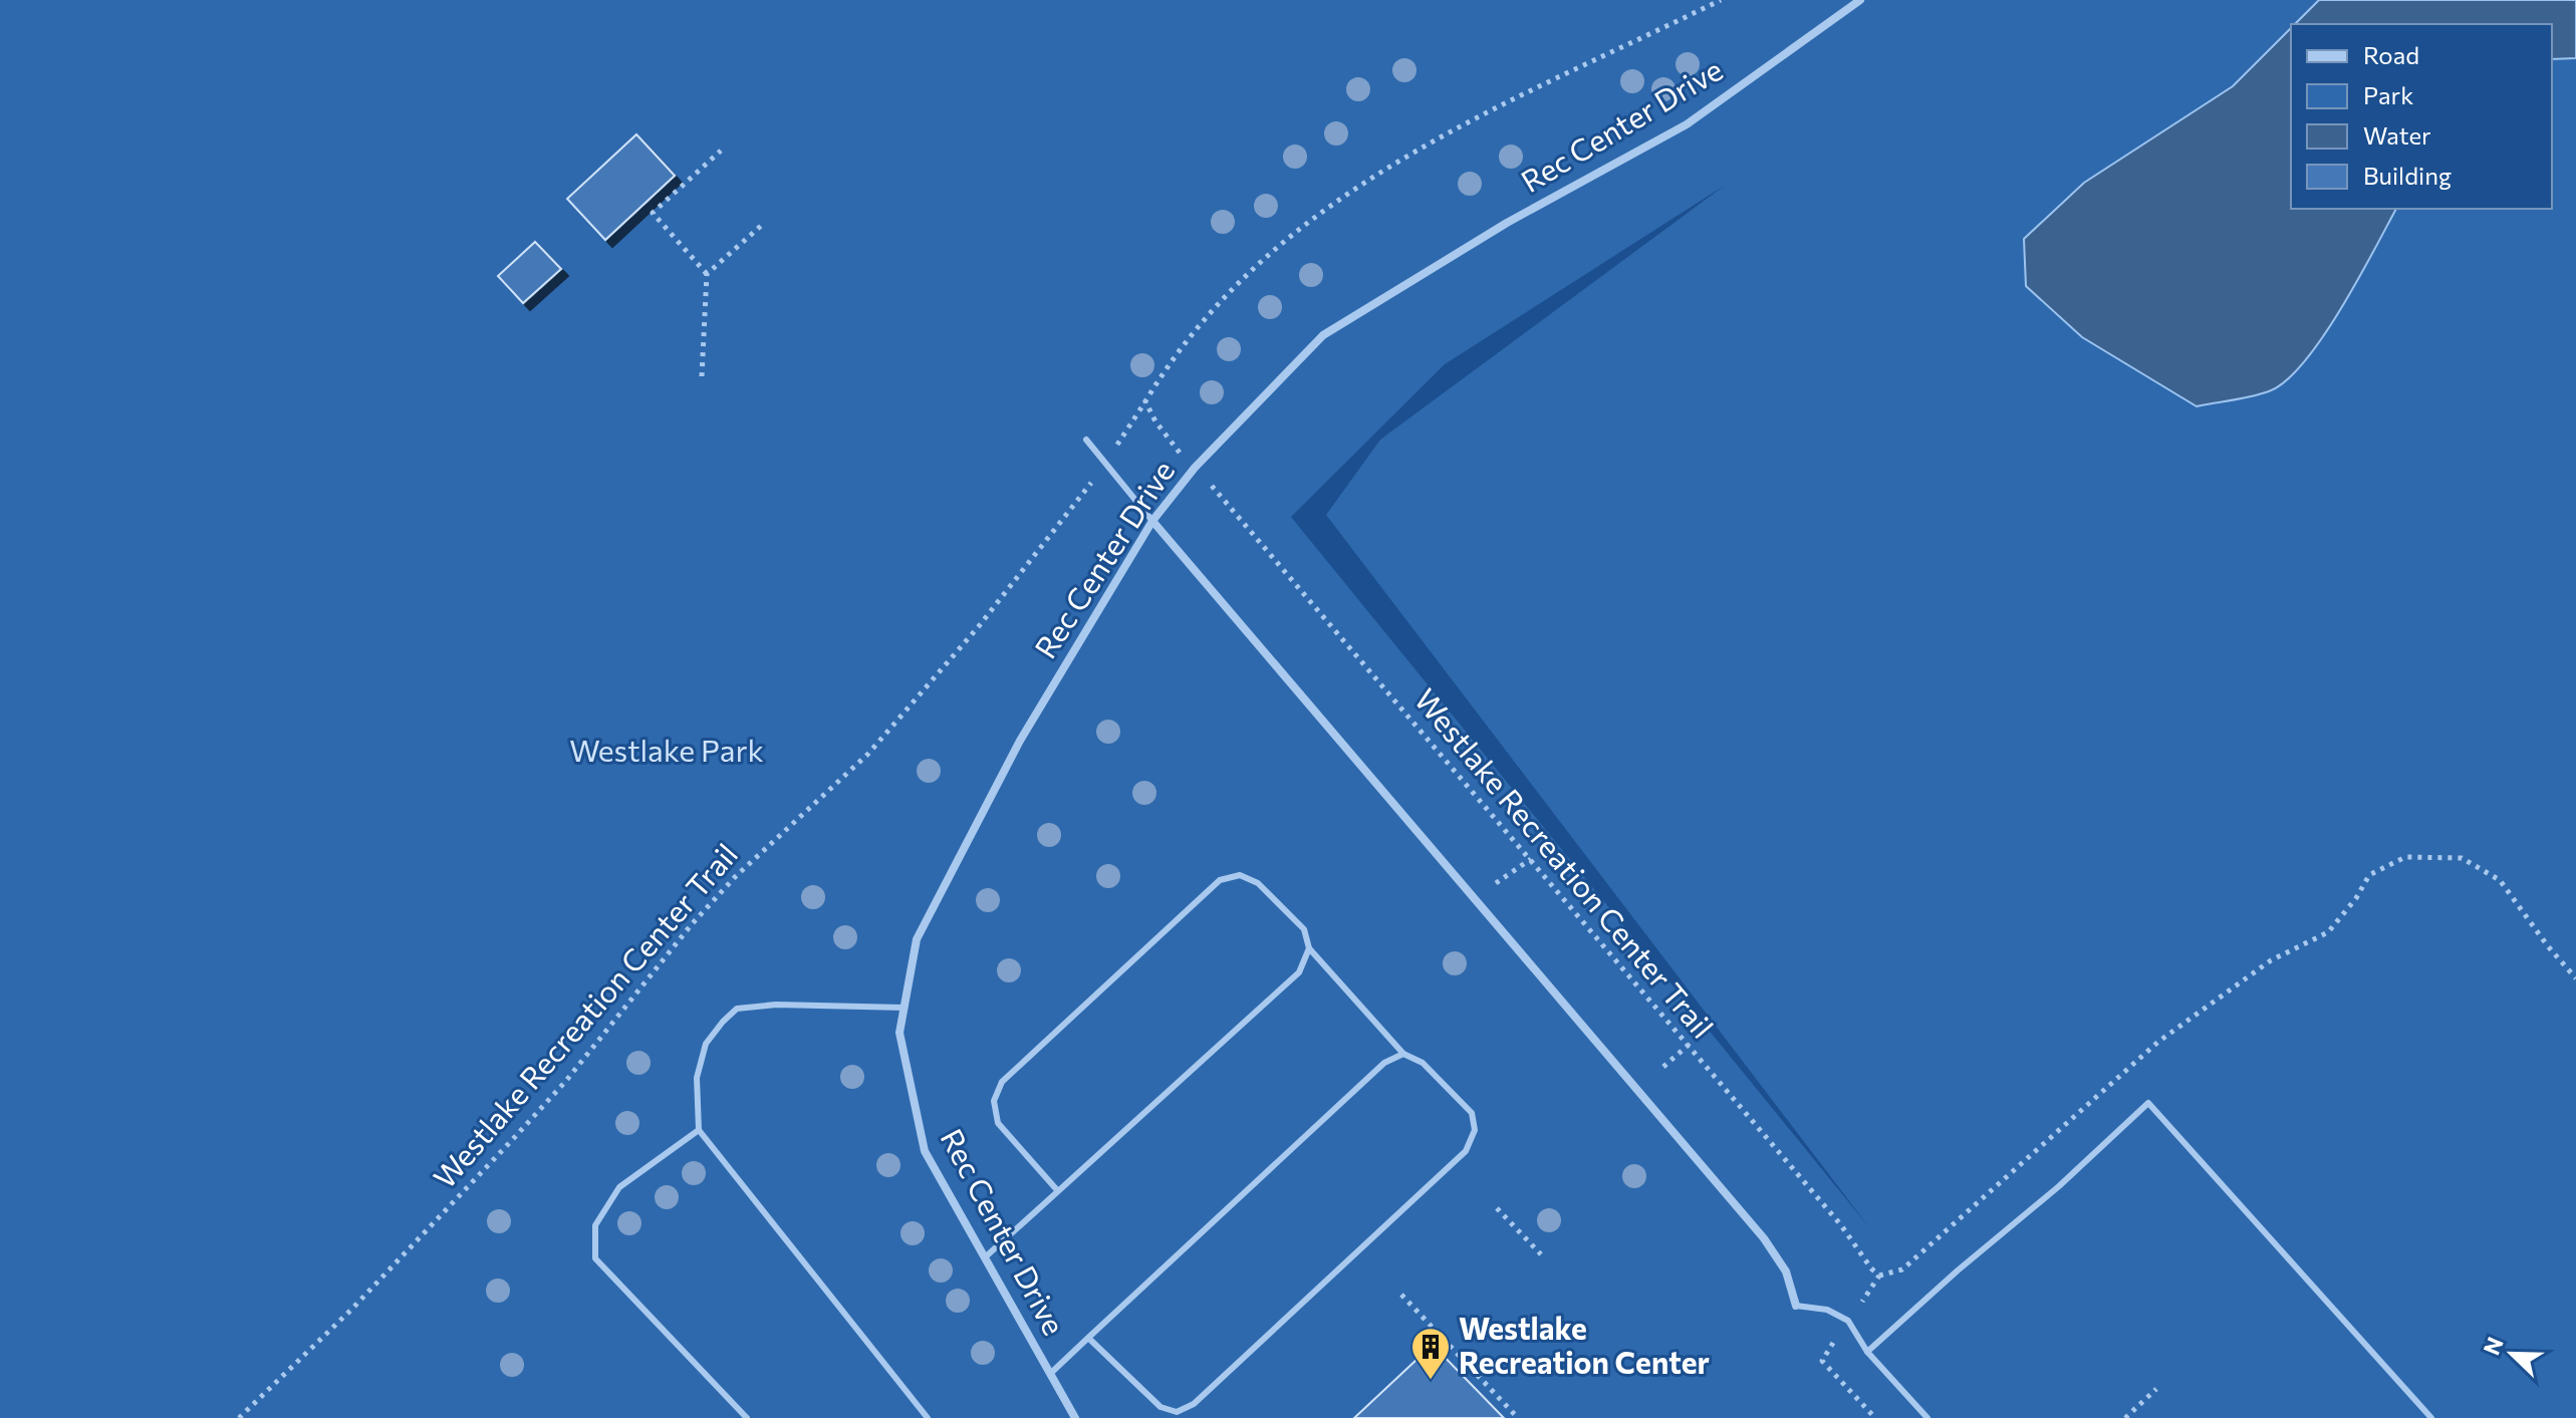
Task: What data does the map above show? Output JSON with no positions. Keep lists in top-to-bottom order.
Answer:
{
  "streets": {
    "street": ["Rec Center Drive"],
    "path": ["Westlake Recreation Center Trail"]
  },
  "parks": ["Westlake Park"],
  "places": {
    "building": ["Westlake Recreation Center"]
  },
  "legend": [
    "Road",
    "Park",
    "Water",
    "Building"
  ],
  "north": "top left"
}
